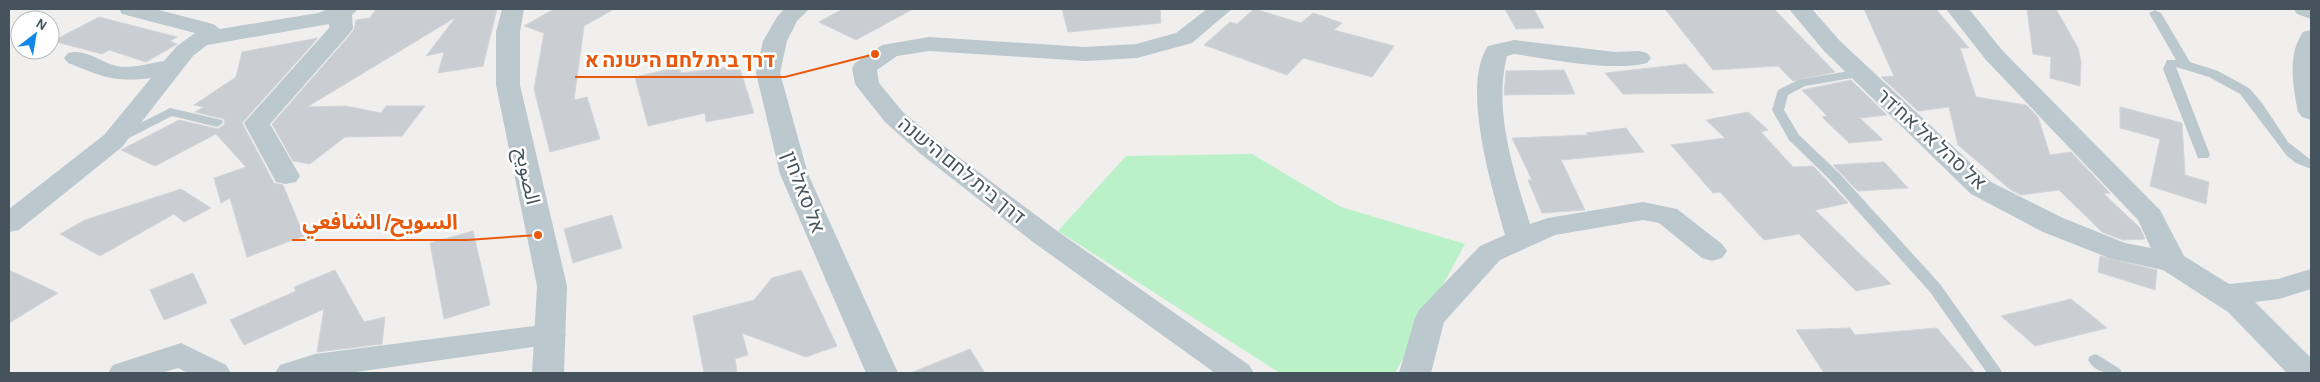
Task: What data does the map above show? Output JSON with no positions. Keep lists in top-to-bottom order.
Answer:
{
  "streets": {
    "street": [
      "אל סהל אל אח'דר",
      "דרך בית לחם הישנה",
      "الصويح",
      "אל סאלחין"
    ]
  },
  "places": ["דרך בית לחם הישנה א", "السويح/ الشافعي"],
  "north": "top right"
}
